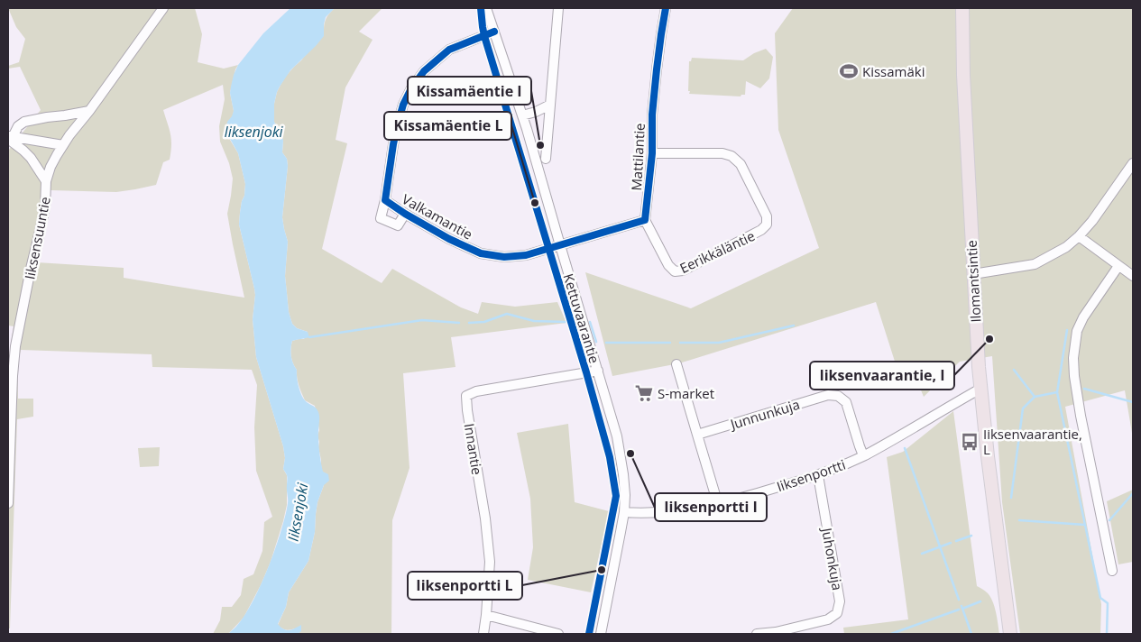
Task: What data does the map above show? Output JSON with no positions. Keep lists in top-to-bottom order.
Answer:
{
  "streets": {
    "main road": ["Ilomantsintie"],
    "street": [
      "Mattilantie",
      "Valkamantie",
      "Iiksensuuntie",
      "Eerikkäläntie",
      "Kettuvaarantie",
      "Junnunkuja",
      "Innantie",
      "Iiksenportti",
      "Juhonkuja"
    ]
  },
  "crossings": [
    ["Mattilantie", "Eerikkäläntie"],
    ["Valkamantie", "Kettuvaarantie"],
    ["Ilomantsintie", "Iiksenportti"],
    ["Kettuvaarantie", "Innantie"],
    ["Kettuvaarantie", "Iiksenportti"],
    ["Junnunkuja", "Iiksenportti"],
    ["Iiksenportti", "Juhonkuja"]
  ],
  "water": ["Iiksenjoki"],
  "places": {
    "sports": ["Kissamäki"],
    "other": [
      "Kissamäentie I",
      "Kissamäentie L",
      "Iiksenvaarantie, I",
      "Iiksenportti I",
      "Iiksenportti L"
    ],
    "supermarket": ["S-market"],
    "bus stop": ["Iiksenvaarantie, L"]
  }
}
